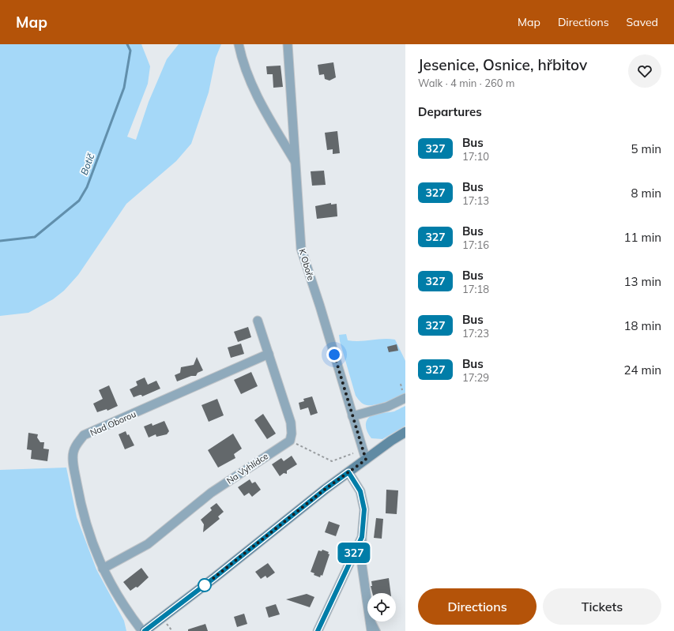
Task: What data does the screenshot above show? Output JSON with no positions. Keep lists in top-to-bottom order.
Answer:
{
  "streets": {
    "street": ["K Oboře", "Nad Oborou", "Na Vyhlídce"]
  },
  "crossings": [
    ["Nad Oborou", "Na Vyhlídce"]
  ],
  "water": ["Botič"],
  "lines": ["bus line 327"],
  "page": {
    "header": "Map",
    "nav": ["Map", "Directions", "Saved"],
    "on_map": "327",
    "heading": [
      ["Jesenice, Osnice, hřbitov", "Walk · 4 min · 260 m"],
      "Departures"
    ],
    "list": [
      {
        "mark": "327",
        "name": "Bus",
        "note": "17:10",
        "value": "5 min"
      },
      {
        "mark": "327",
        "name": "Bus",
        "note": "17:13",
        "value": "8 min"
      },
      {
        "mark": "327",
        "name": "Bus",
        "note": "17:16",
        "value": "11 min"
      },
      {
        "mark": "327",
        "name": "Bus",
        "note": "17:18",
        "value": "13 min"
      },
      {
        "mark": "327",
        "name": "Bus",
        "note": "17:23",
        "value": "18 min"
      },
      {
        "mark": "327",
        "name": "Bus",
        "note": "17:29",
        "value": "24 min"
      }
    ],
    "buttons": ["Directions", "Tickets"]
  }
}
